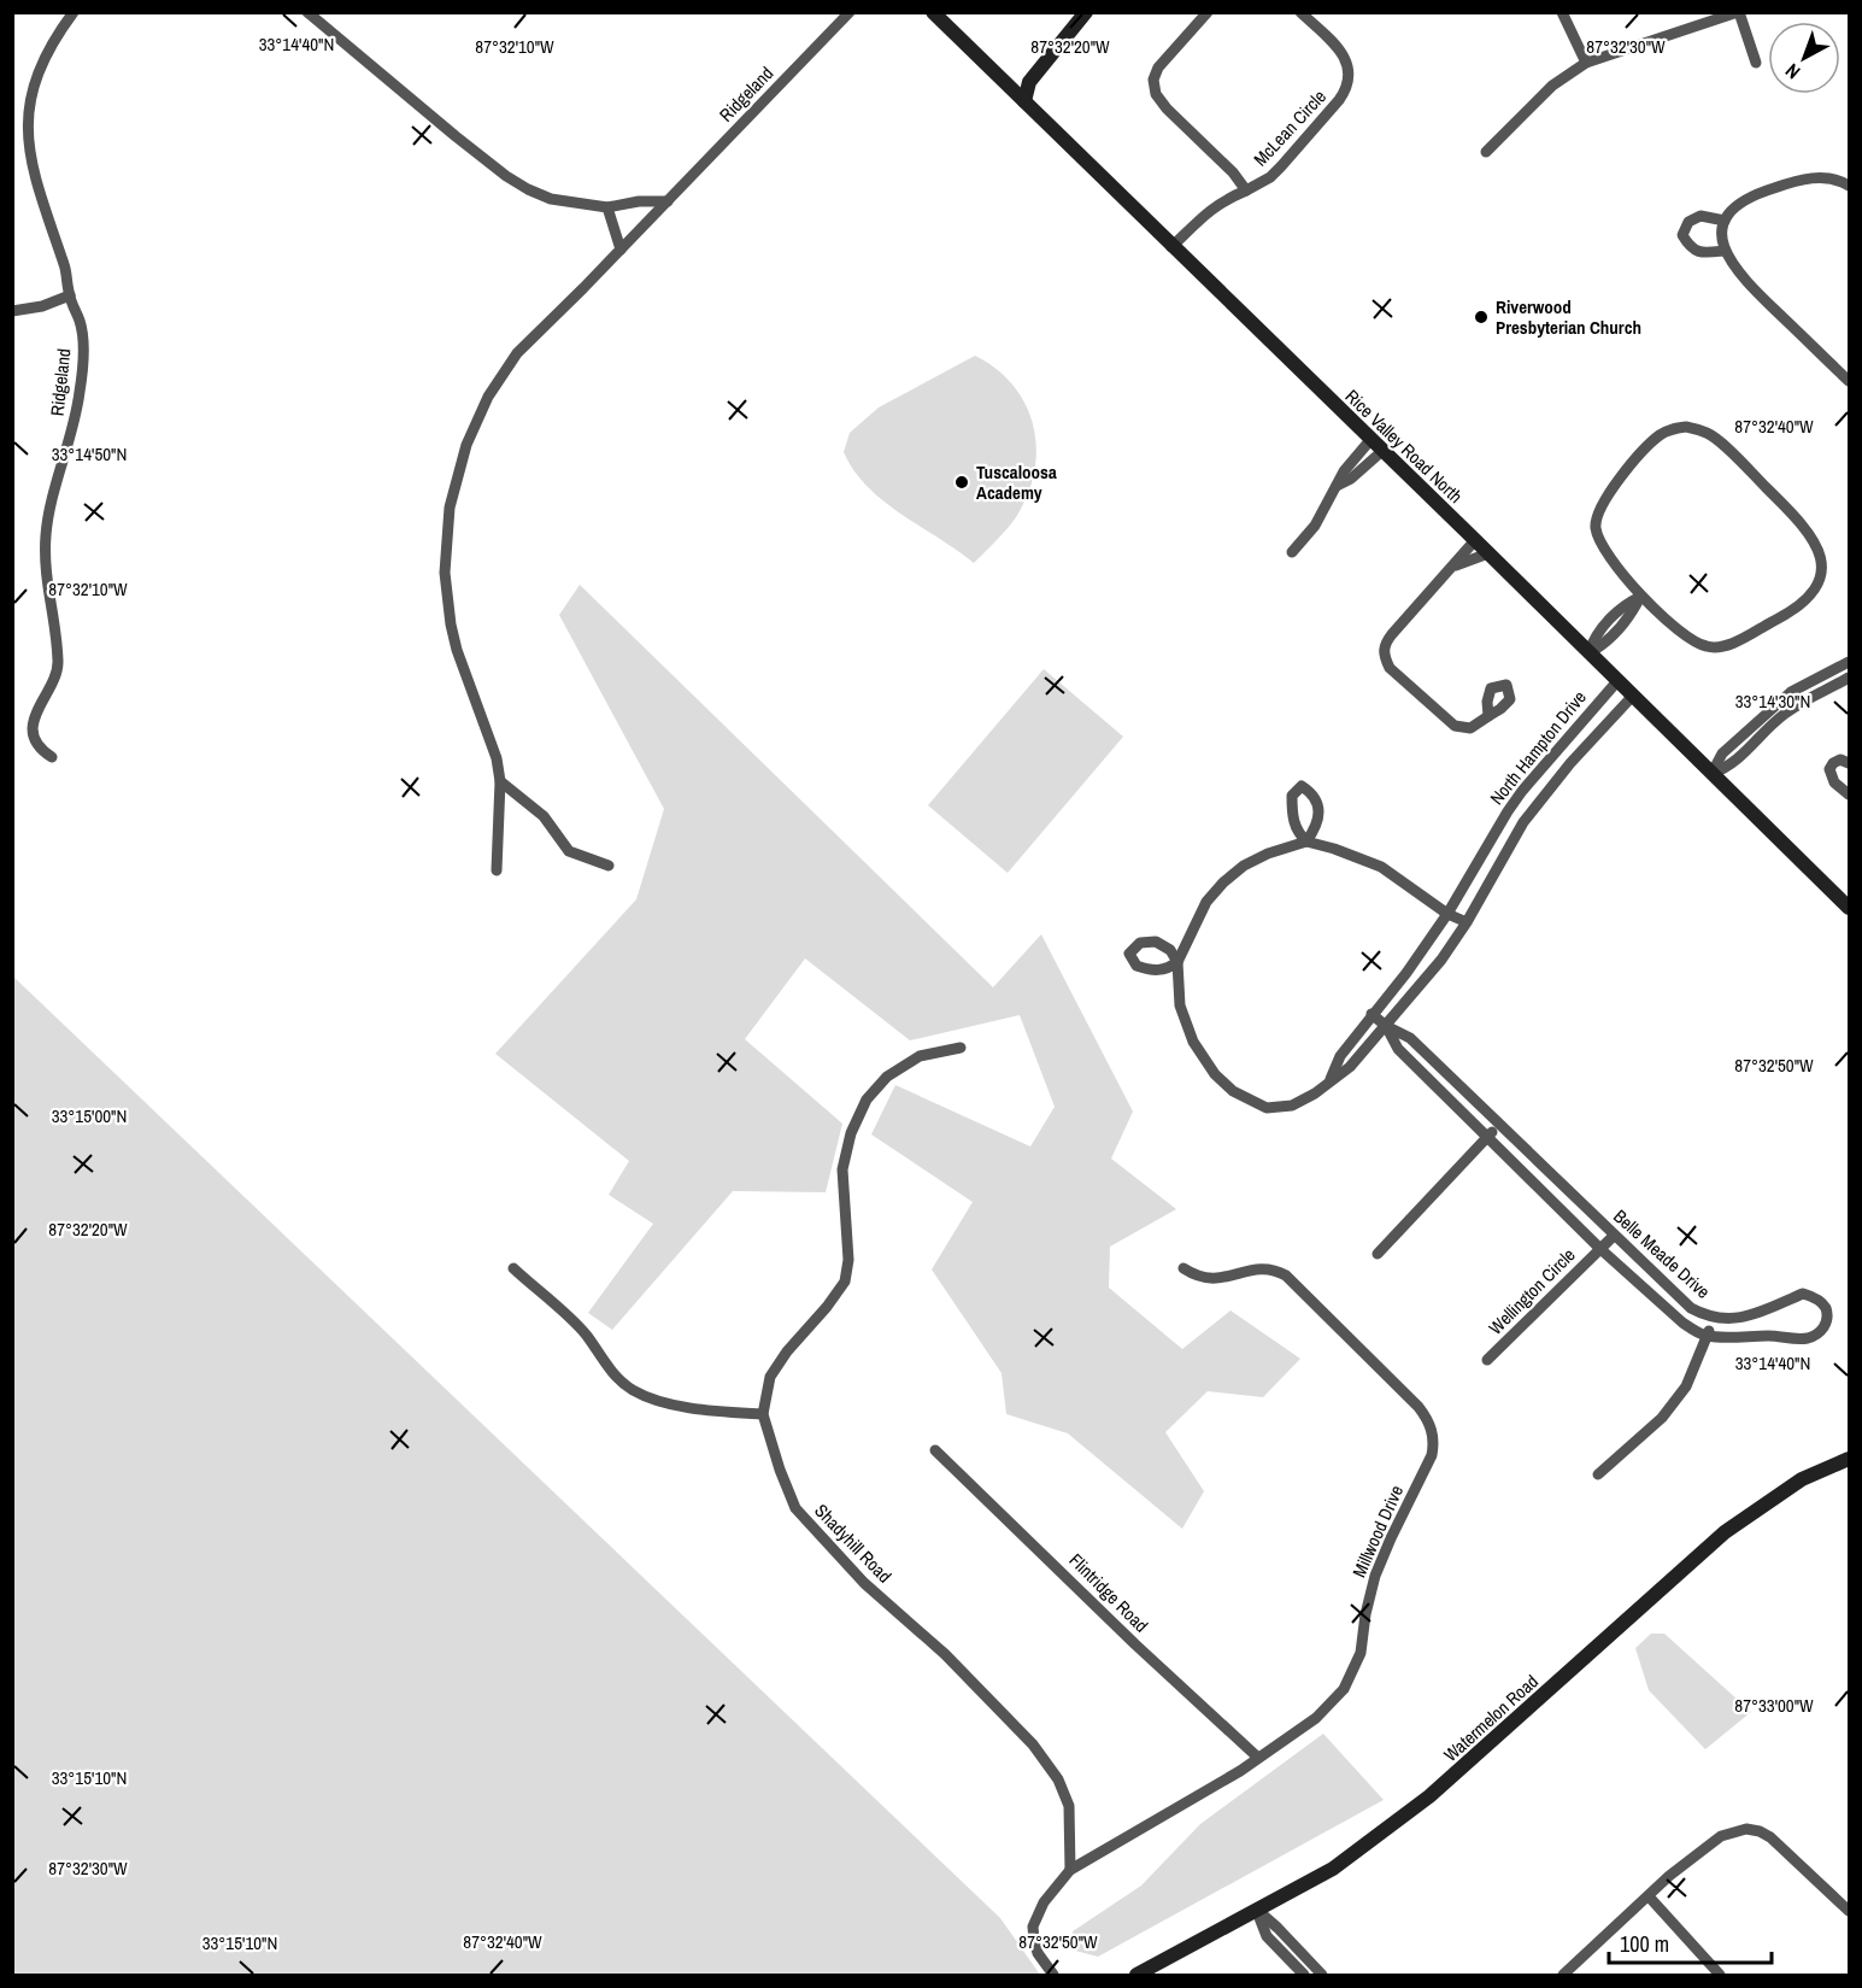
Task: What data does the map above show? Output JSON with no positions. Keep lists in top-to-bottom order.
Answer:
{
  "streets": {
    "street": [
      "Ridgeland",
      "McLean Circle",
      "Rice Valley Road North",
      "North Hampton Drive",
      "Belle Meade Drive",
      "Wellington Circle",
      "Millwood Drive",
      "Shadyhill Road",
      "Flintridge Road",
      "Watermelon Road"
    ]
  },
  "crossings": [
    ["McLean Circle", "Rice Valley Road North"],
    ["Rice Valley Road North", "North Hampton Drive"],
    ["North Hampton Drive", "Belle Meade Drive"],
    ["Belle Meade Drive", "Wellington Circle"],
    ["Millwood Drive", "Shadyhill Road"],
    ["Millwood Drive", "Flintridge Road"]
  ],
  "places": ["Riverwood Presbyterian Church", "Tuscaloosa Academy"],
  "scale_bar": "100 m",
  "north": "bottom left",
  "coordinates": [
    "33°14'40\"N",
    "87°32'10\"W",
    "87°32'20\"W",
    "87°32'30\"W",
    "87°32'40\"W",
    "33°14'50\"N",
    "33°14'30\"N",
    "87°32'50\"W",
    "33°15'00\"N",
    "87°33'00\"W",
    "33°15'10\"N"
  ]
}
